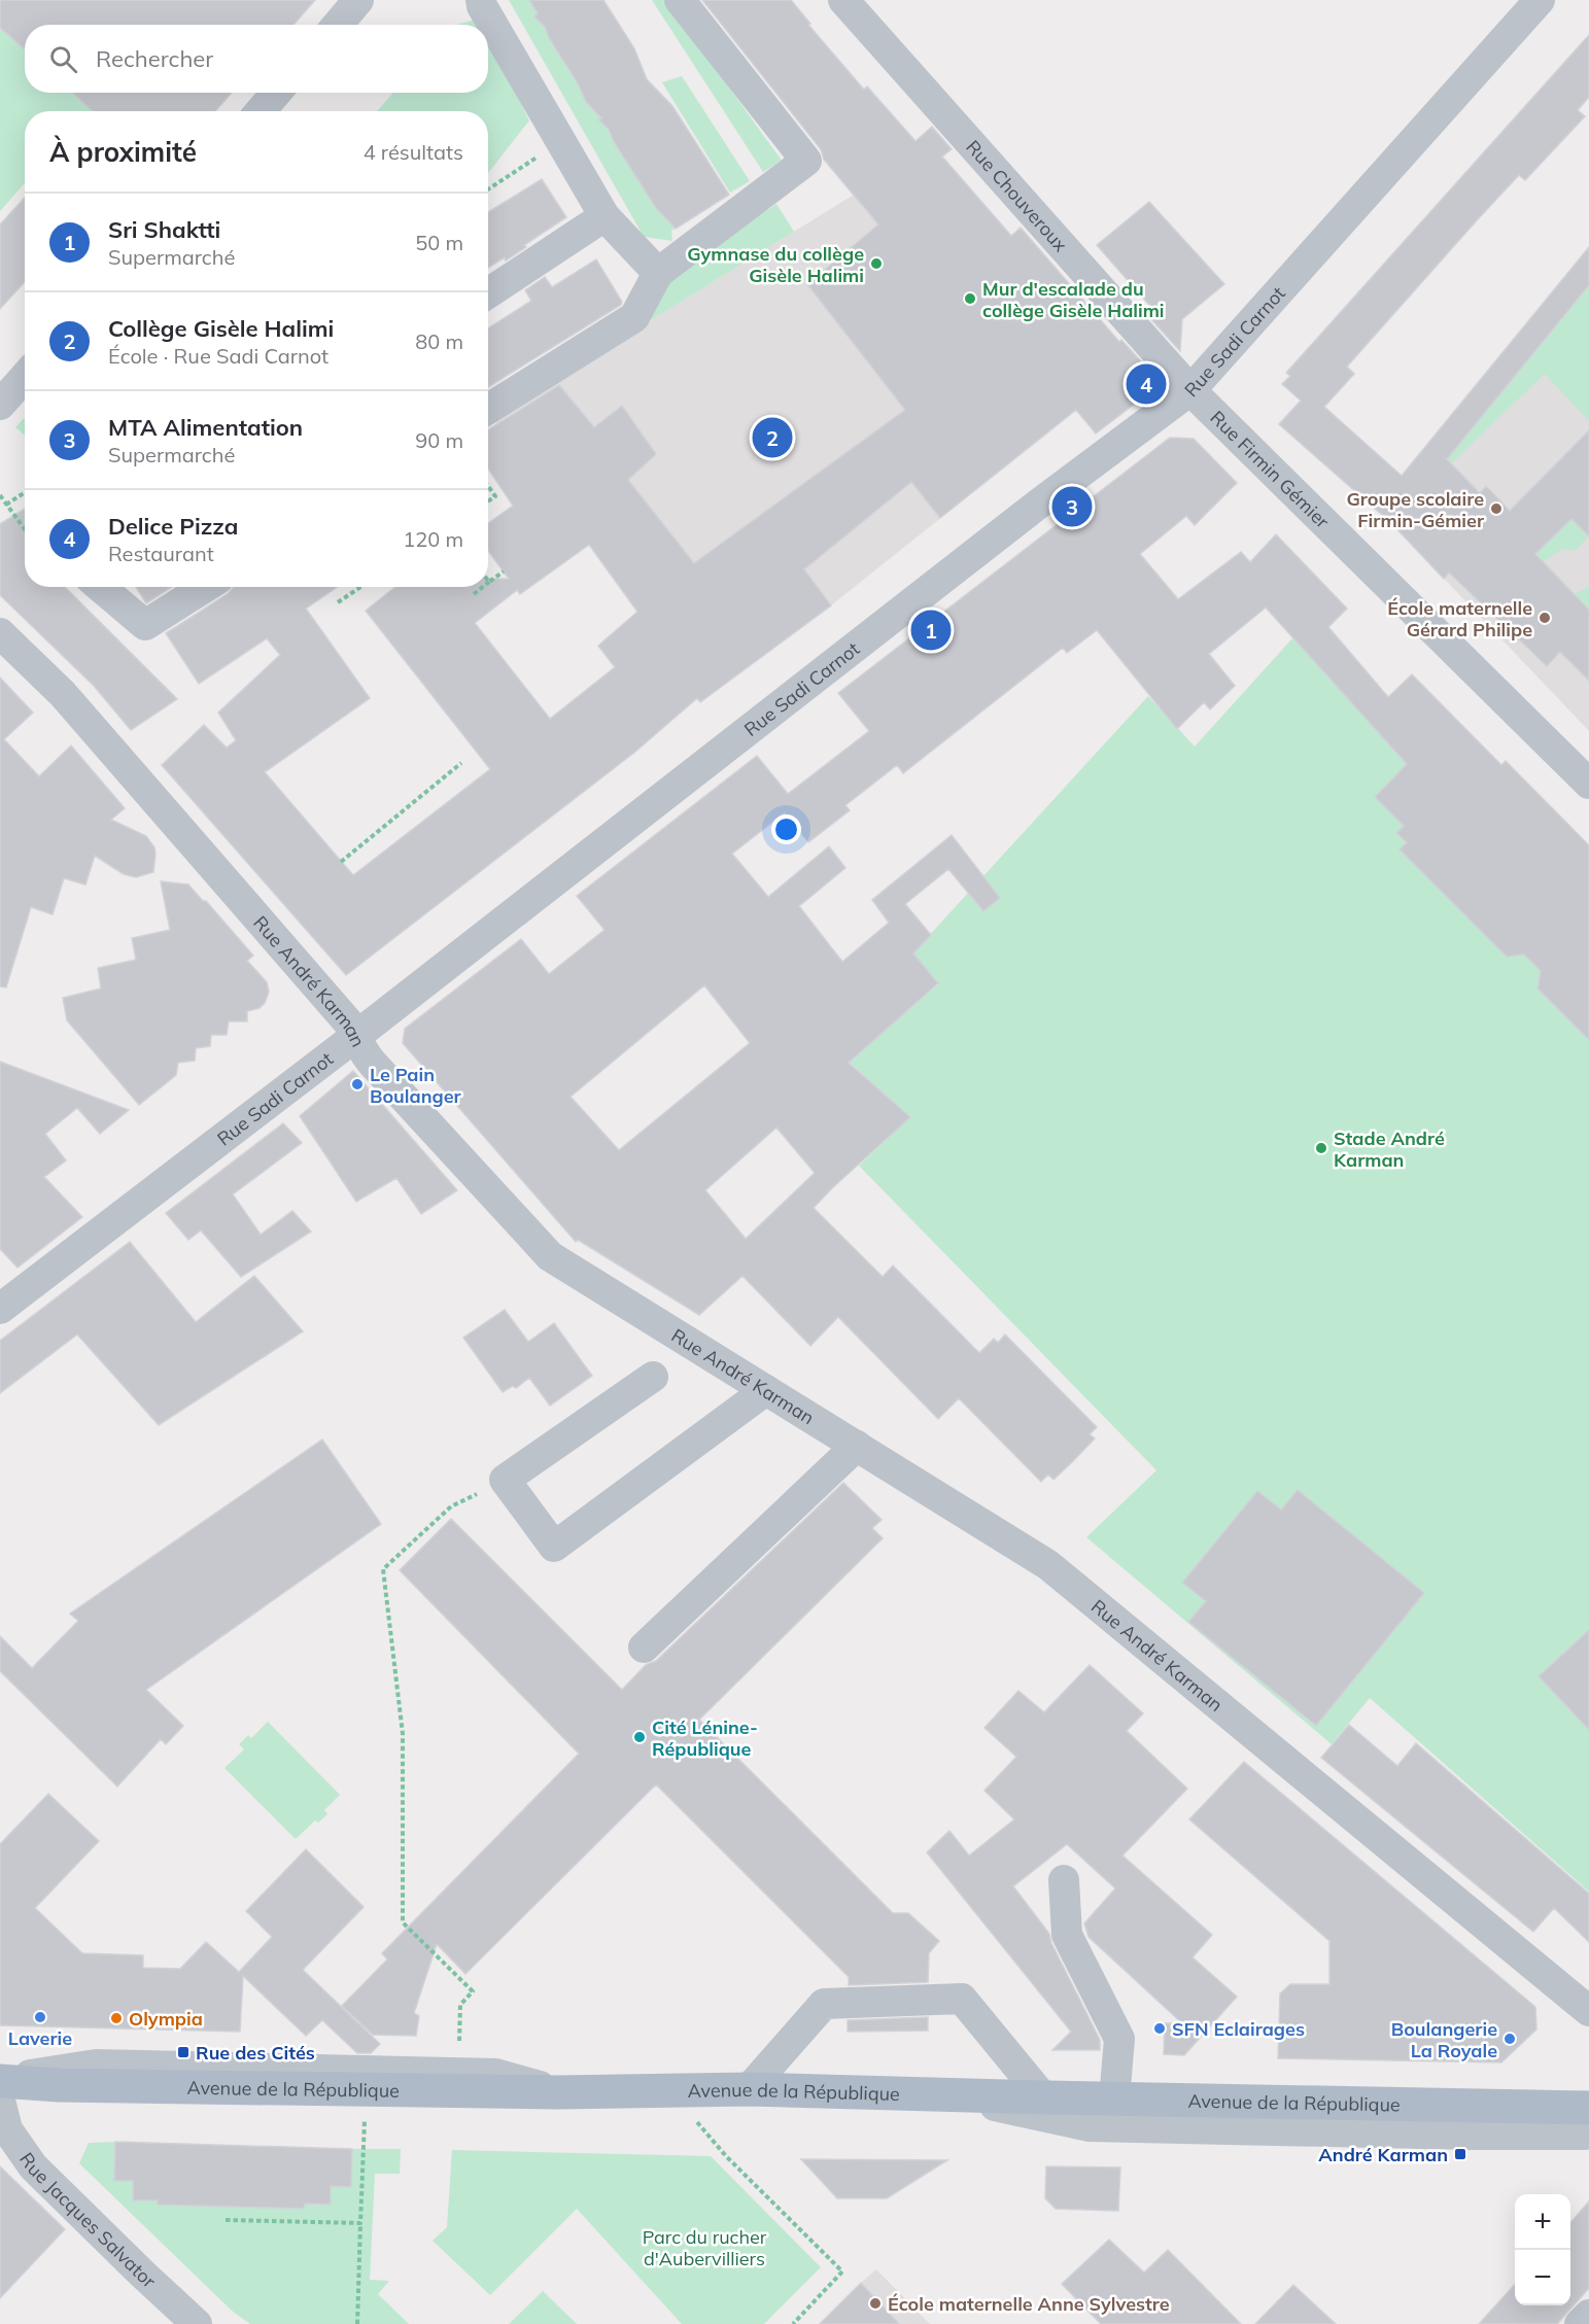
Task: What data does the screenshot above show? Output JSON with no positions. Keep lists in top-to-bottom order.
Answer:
{
  "streets": {
    "main road": ["Avenue de la République"],
    "street": [
      "Rue Chouveroux",
      "Rue Sadi Carnot",
      "Rue Firmin Gémier",
      "Rue André Karman",
      "Rue Jacques Salvator"
    ]
  },
  "crossings": [
    ["Rue Chouveroux", "Rue Sadi Carnot"],
    ["Rue Chouveroux", "Rue Firmin Gémier"],
    ["Rue Sadi Carnot", "Rue Firmin Gémier"],
    ["Rue Sadi Carnot", "Rue André Karman"]
  ],
  "parks": ["Parc du rucher d'Aubervilliers"],
  "places": {
    "other": [
      "Gymnase du collège Gisèle Halimi",
      "Mur d'escalade du collège Gisèle Halimi",
      "Groupe scolaire Firmin-Gémier",
      "École maternelle Gérard Philipe",
      "Le Pain Boulanger",
      "Stade André Karman",
      "Cité Lénine- République",
      "Laverie",
      "Olympia",
      "SFN Eclairages",
      "Boulangerie La Royale",
      "École maternelle Anne Sylvestre"
    ],
    "transit": ["Rue des Cités", "André Karman"]
  },
  "page": {
    "search": "Rechercher",
    "heading": ["À proximité", "4 résultats"],
    "list": [
      {
        "mark": "1",
        "name": "Sri Shaktti",
        "note": "Supermarché",
        "value": "50 m"
      },
      {
        "mark": "2",
        "name": "Collège Gisèle Halimi",
        "note": "École · Rue Sadi Carnot",
        "value": "80 m"
      },
      {
        "mark": "3",
        "name": "MTA Alimentation",
        "note": "Supermarché",
        "value": "90 m"
      },
      {
        "mark": "4",
        "name": "Delice Pizza",
        "note": "Restaurant",
        "value": "120 m"
      }
    ],
    "pins": [
      "4",
      "2",
      "3",
      "1"
    ],
    "map_buttons": ["+", "−"]
  }
}
